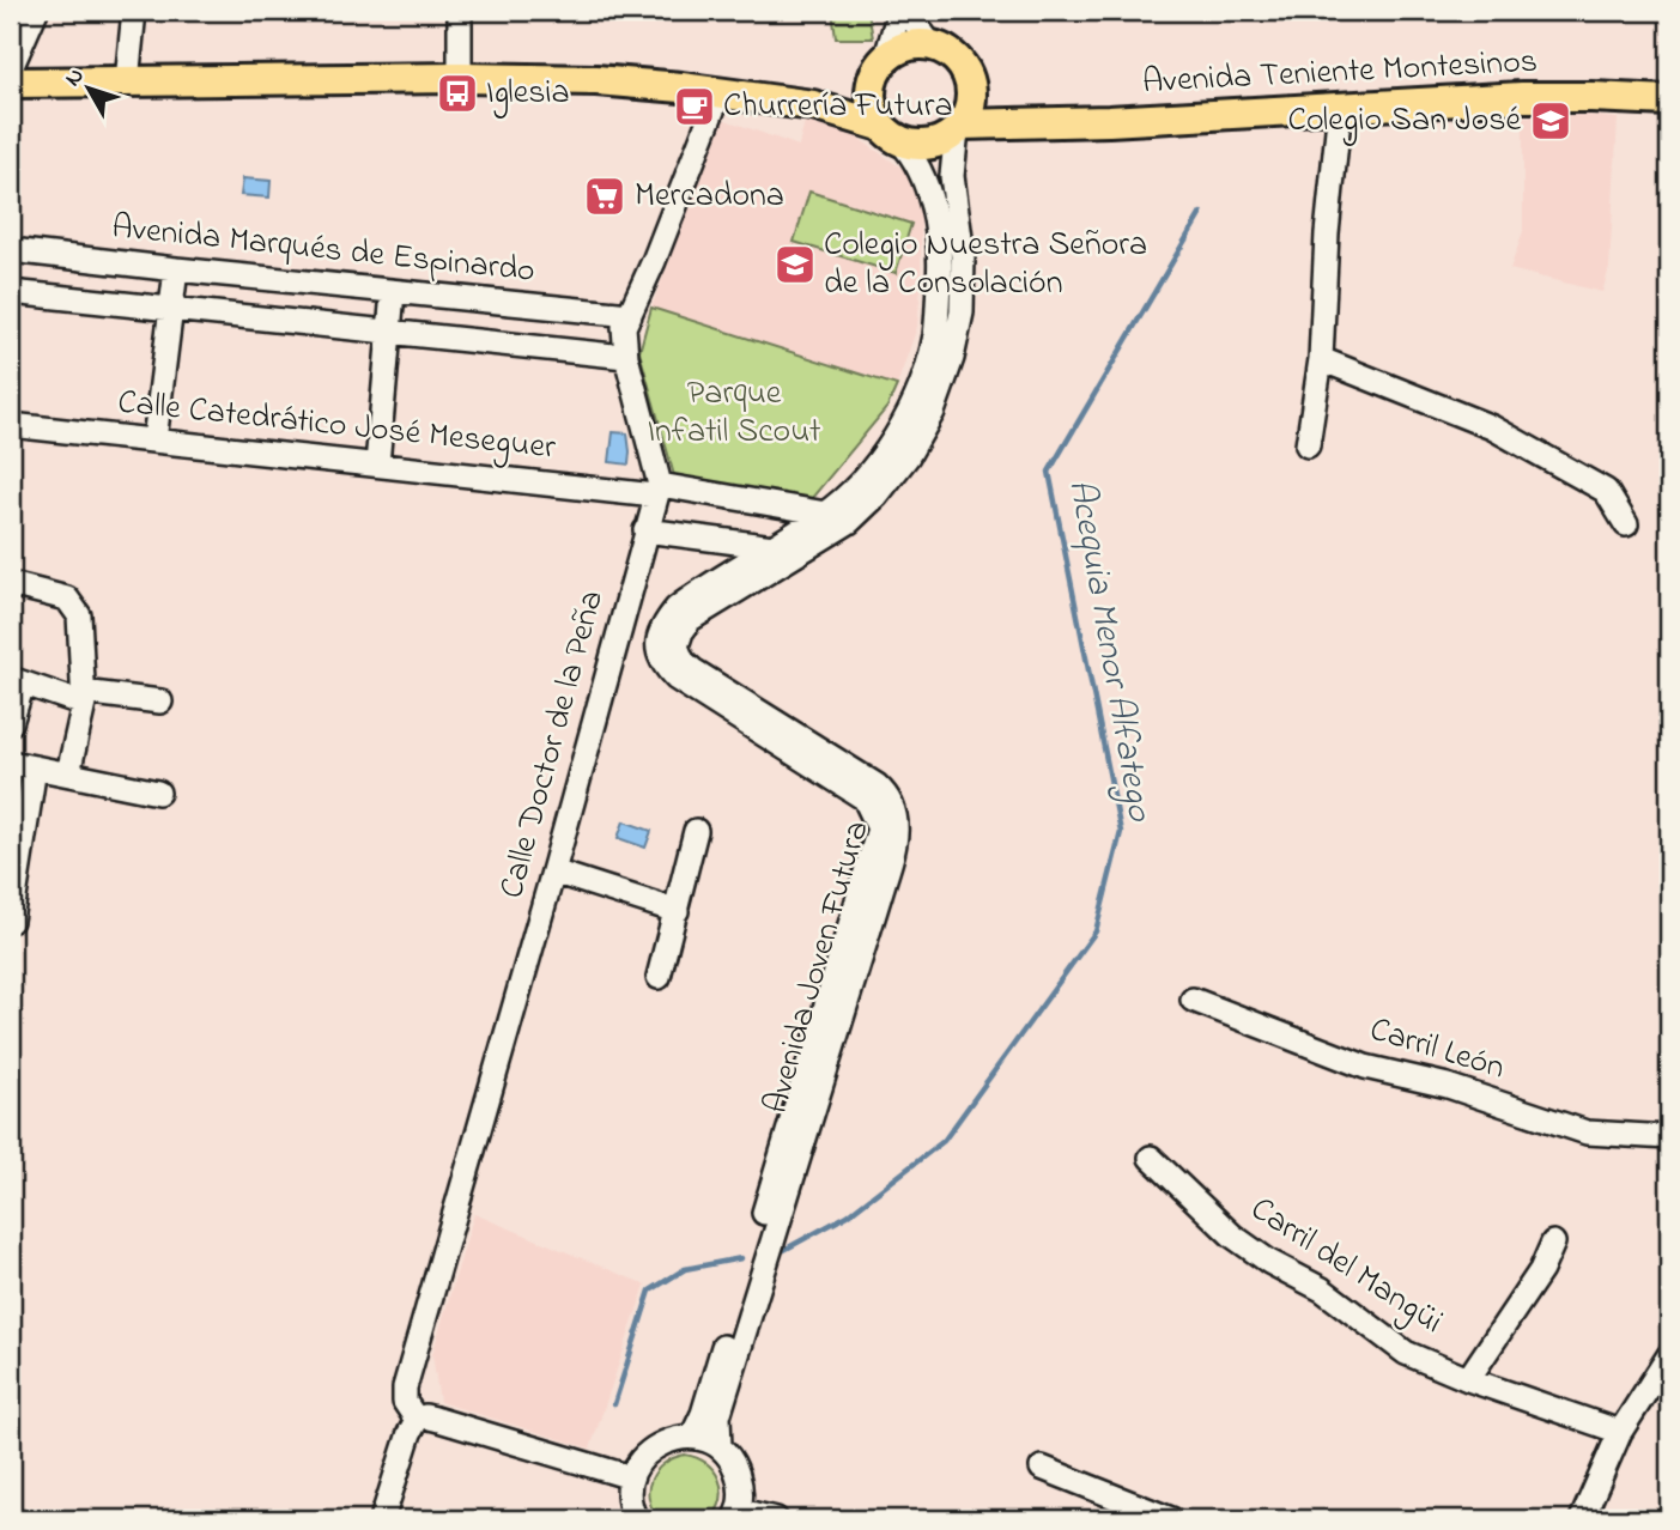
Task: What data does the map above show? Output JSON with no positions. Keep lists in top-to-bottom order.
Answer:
{
  "streets": {
    "main road": ["Avenida Teniente Montesinos"],
    "street": [
      "Avenida Marqués de Espinardo",
      "Calle Catedrático José Meseguer",
      "Calle Doctor de la Peña",
      "Avenida Joven Futura",
      "Carril León",
      "Carril del Mangüi"
    ]
  },
  "crossings": [
    ["Avenida Teniente Montesinos", "Avenida Joven Futura"],
    ["Calle Catedrático José Meseguer", "Calle Doctor de la Peña"],
    ["Calle Catedrático José Meseguer", "Avenida Joven Futura"]
  ],
  "water": ["Acequia Menor Alfatego"],
  "parks": ["Parque Infatil Scout"],
  "places": {
    "bus stop": ["Iglesia"],
    "cafe": ["Churrería Futura"],
    "school or university": ["Colegio San José", "Colegio Nuestra Señora de la Consolación"],
    "supermarket": ["Mercadona"]
  },
  "north": "top left"
}
